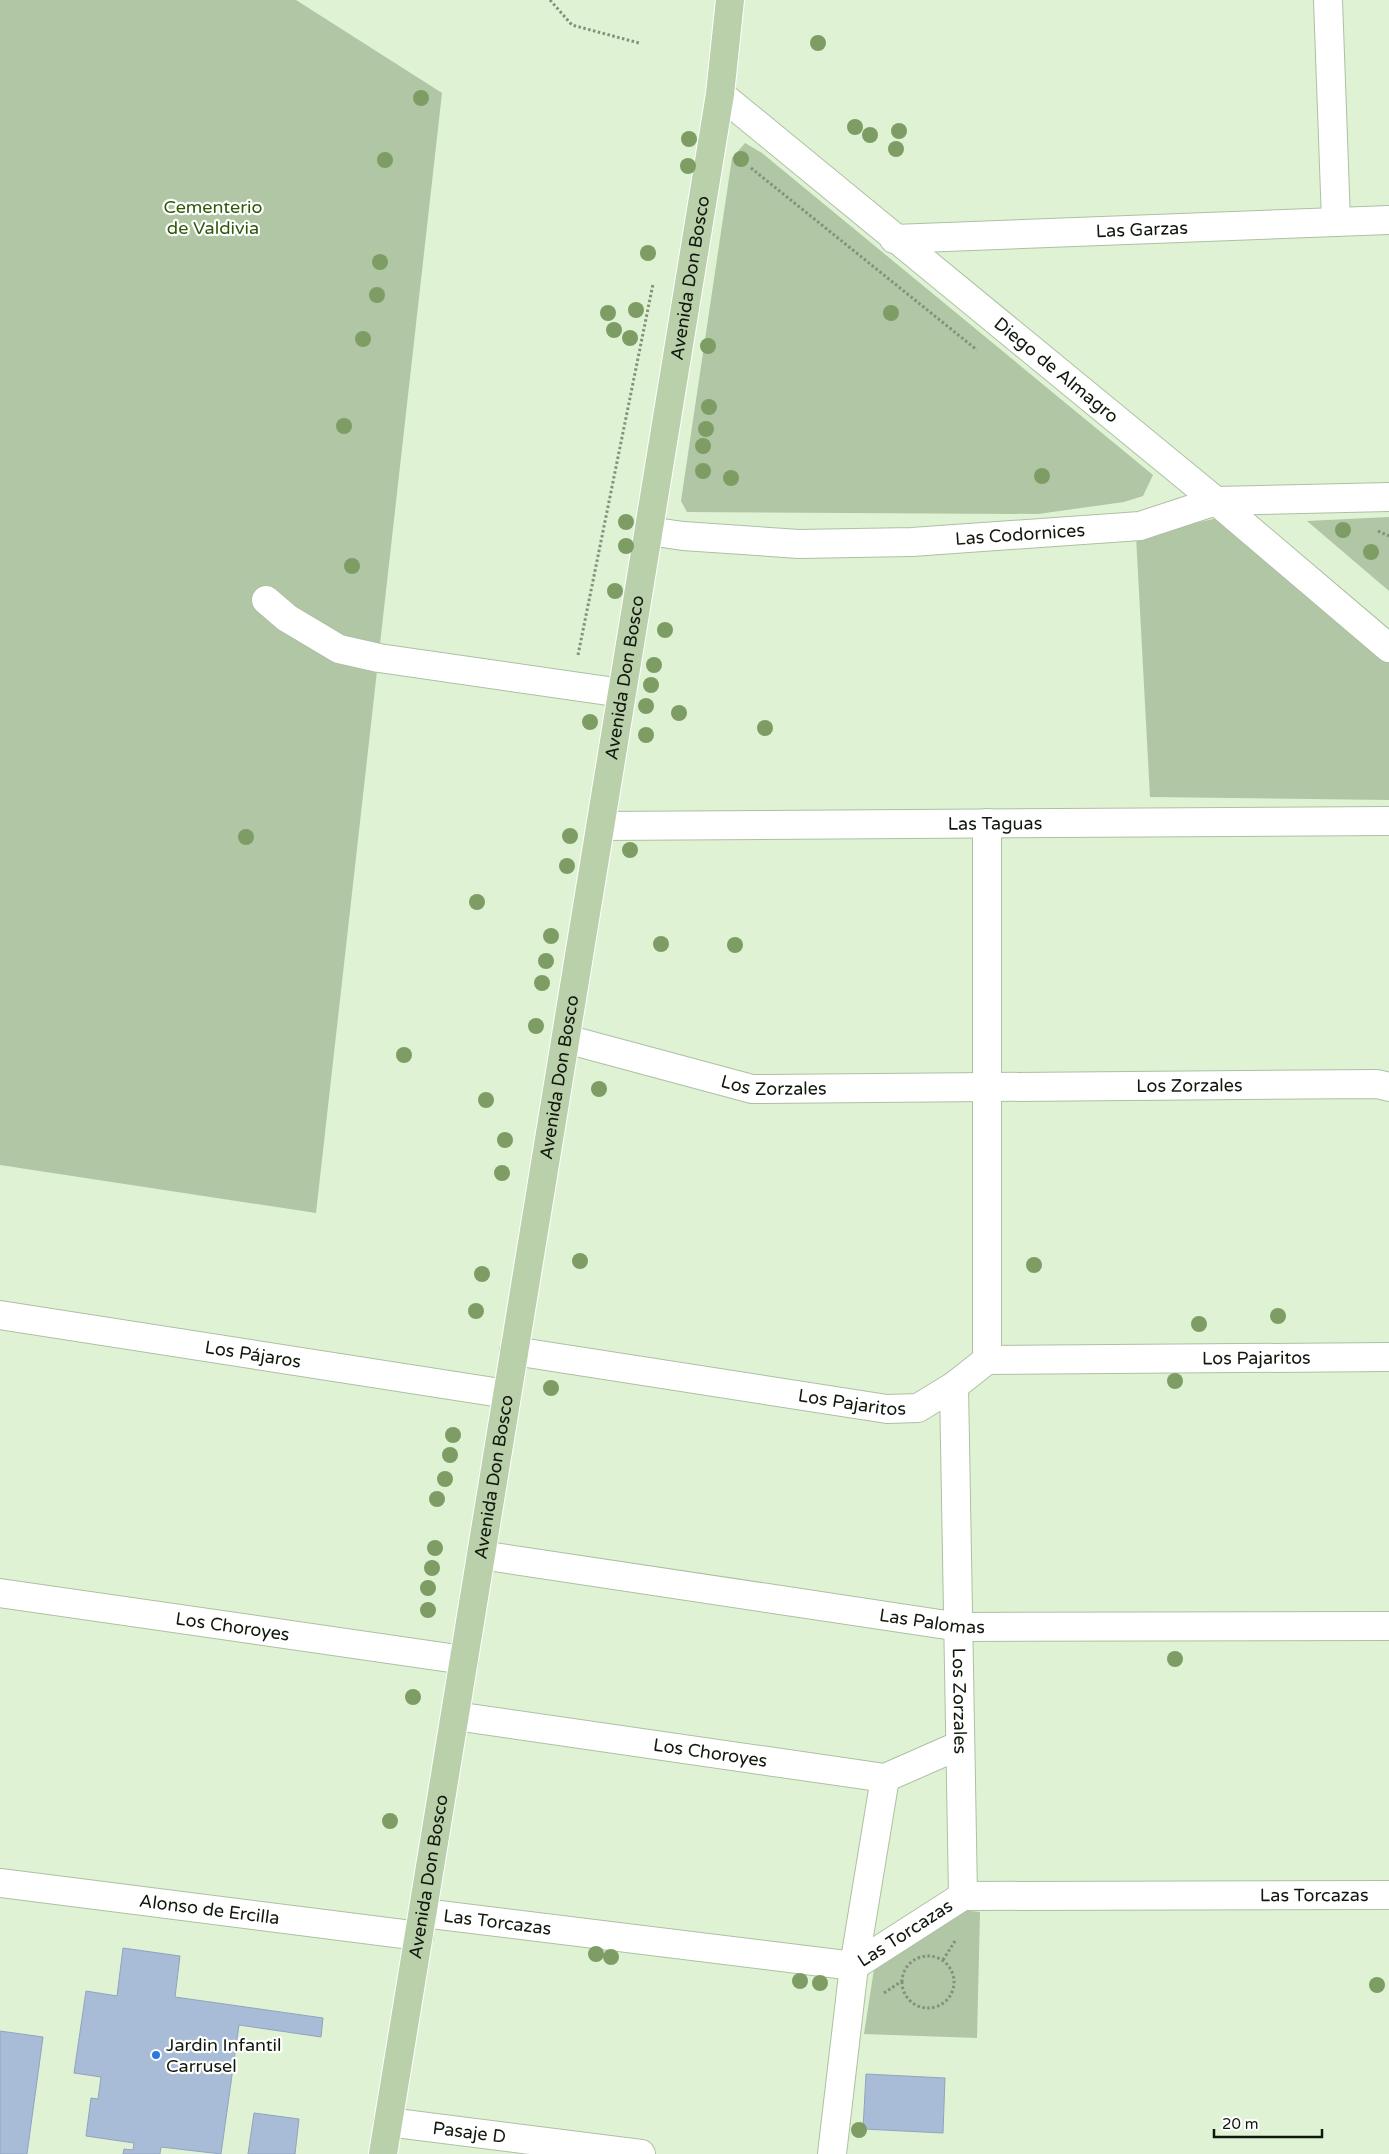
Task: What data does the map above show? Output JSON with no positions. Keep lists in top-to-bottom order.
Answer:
{
  "streets": {
    "main road": ["Avenida Don Bosco"],
    "street": [
      "Las Garzas",
      "Diego de Almagro",
      "Las Codornices",
      "Las Taguas",
      "Los Zorzales",
      "Los Pájaros",
      "Los Pajaritos",
      "Las Palomas",
      "Los Choroyes",
      "Las Torcazas",
      "Alonso de Ercilla",
      "Pasaje D"
    ]
  },
  "crossings": [
    ["Las Garzas", "Diego de Almagro"],
    ["Avenida Don Bosco", "Diego de Almagro"],
    ["Avenida Don Bosco", "Las Codornices"],
    ["Avenida Don Bosco", "Las Taguas"],
    ["Avenida Don Bosco", "Los Zorzales"],
    ["Avenida Don Bosco", "Los Pájaros"],
    ["Avenida Don Bosco", "Los Pajaritos"],
    ["Avenida Don Bosco", "Las Palomas"],
    ["Avenida Don Bosco", "Los Choroyes"],
    ["Avenida Don Bosco", "Las Torcazas"],
    ["Avenida Don Bosco", "Alonso de Ercilla"],
    ["Avenida Don Bosco", "Pasaje D"],
    ["Diego de Almagro", "Las Codornices"],
    ["Los Zorzales", "Los Pajaritos"],
    ["Los Zorzales", "Las Palomas"],
    ["Los Zorzales", "Las Torcazas"],
    ["Las Torcazas", "Alonso de Ercilla"]
  ],
  "parks": ["Cementerio de Valdivia"],
  "places": ["Jardin Infantil Carrusel"],
  "scale_bar": "20 m"
}
